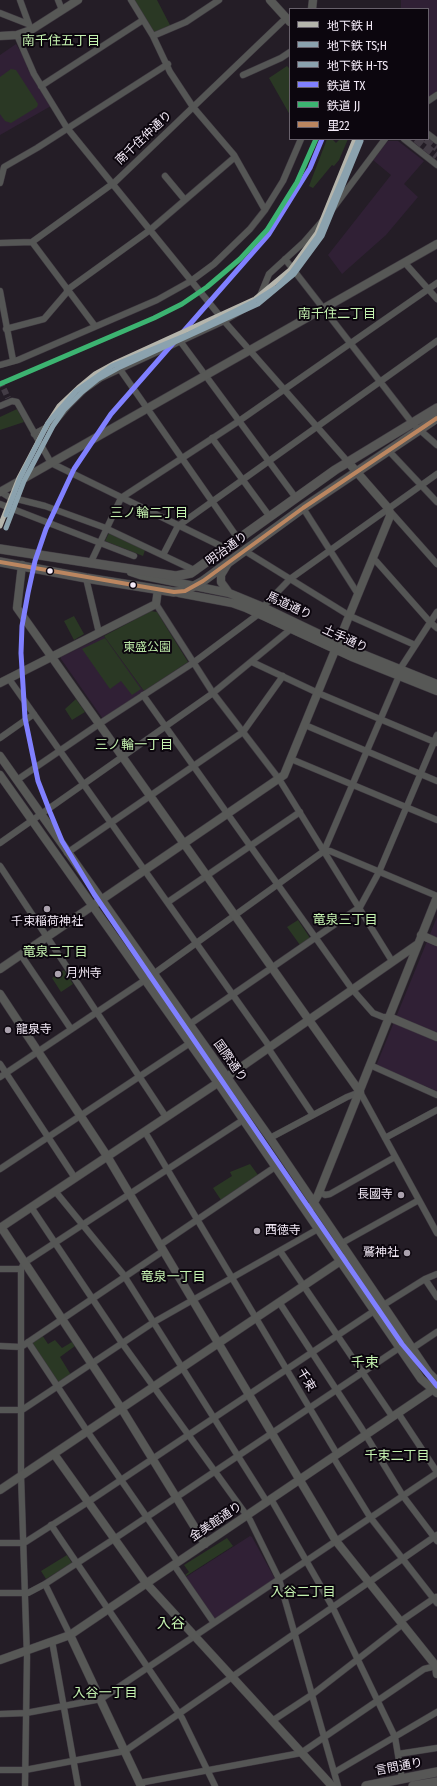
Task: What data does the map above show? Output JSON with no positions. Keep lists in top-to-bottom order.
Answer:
{
  "streets": {
    "main road": ["明治通り", "言問通り"],
    "street": [
      "南千住仲通り",
      "馬道通り",
      "土手通り",
      "国際通り",
      "千束",
      "金美館通り"
    ]
  },
  "crossings": [
    ["明治通り", "馬道通り"],
    ["明治通り", "土手通り"],
    ["馬道通り", "土手通り"],
    ["国際通り", "金美館通り"],
    ["千束", "金美館通り"]
  ],
  "districts": [
    "南千住五丁目",
    "南千住二丁目",
    "三ノ輪二丁目",
    "三ノ輪一丁目",
    "竜泉三丁目",
    "竜泉二丁目",
    "竜泉一丁目",
    "千束",
    "千束二丁目",
    "入谷二丁目",
    "入谷",
    "入谷一丁目"
  ],
  "parks": ["東盛公園"],
  "places": [
    "千束稲荷神社",
    "月州寺",
    "龍泉寺",
    "長國寺",
    "西徳寺",
    "鷲神社"
  ],
  "lines": [
    "metro line H",
    "rail line TX",
    "rail line JJ",
    "metro line TS;H",
    "metro line H-TS",
    "transit line 里22"
  ],
  "legend": [
    "地下鉄 H",
    "地下鉄 TS;H",
    "地下鉄 H-TS",
    "鉄道 TX",
    "鉄道 JJ",
    "里22"
  ]
}
